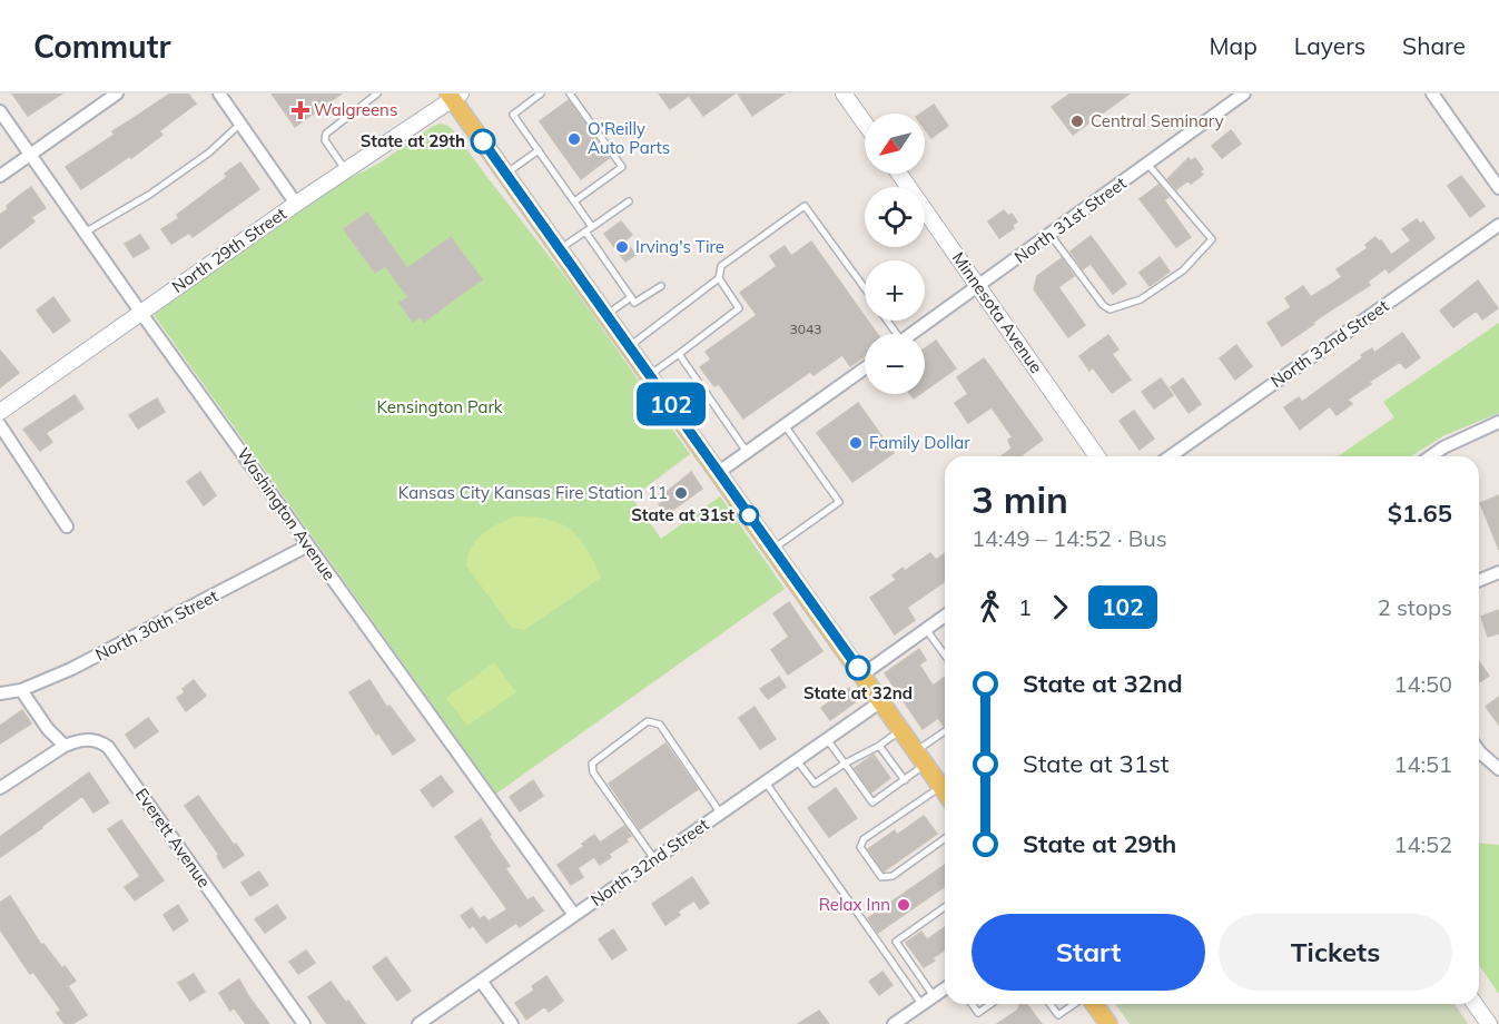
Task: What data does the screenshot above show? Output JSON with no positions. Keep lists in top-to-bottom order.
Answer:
{
  "streets": {
    "street": [
      "North 31st Street",
      "North 29th Street",
      "Minnesota Avenue",
      "North 32nd Street",
      "Washington Avenue",
      "North 30th Street",
      "Everett Avenue"
    ]
  },
  "crossings": [
    ["North 31st Street", "Minnesota Avenue"],
    ["North 29th Street", "Washington Avenue"],
    ["North 32nd Street", "Washington Avenue"],
    ["Washington Avenue", "North 30th Street"]
  ],
  "parks": ["Kensington Park"],
  "places": {
    "health": ["Walgreens"],
    "other": [
      "Central Seminary",
      "O'Reilly Auto Parts",
      "State at 29th",
      "Irving's Tire",
      "Family Dollar",
      "Kansas City Kansas Fire Station 11",
      "State at 31st",
      "State at 32nd",
      "Relax Inn"
    ]
  },
  "lines": ["bus line 102"],
  "house_numbers": ["3043"],
  "north": "bottom left",
  "page": {
    "header": "Commutr",
    "nav": ["Map", "Layers", "Share"],
    "on_map": "102",
    "map_buttons": ["+", "−"],
    "heading": ["3 min", "14:49 – 14:52 · Bus", "$1.65"],
    "legs": ["1", "102", "2 stops"],
    "list": [
      {
        "name": "State at 32nd",
        "value": "14:50"
      },
      {
        "name": "State at 31st",
        "value": "14:51"
      },
      {
        "name": "State at 29th",
        "value": "14:52"
      }
    ],
    "buttons": ["Start", "Tickets"]
  }
}
